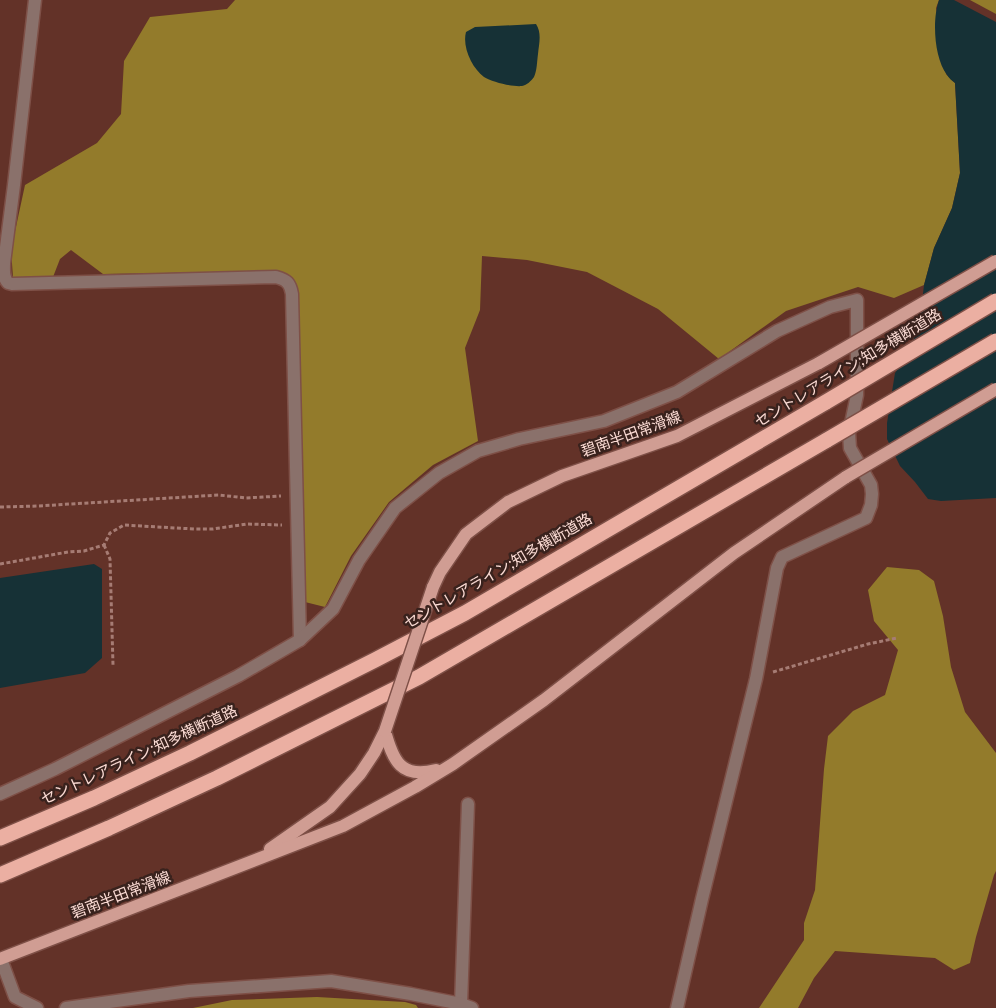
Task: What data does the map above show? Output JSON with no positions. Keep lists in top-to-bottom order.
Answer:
{
  "streets": {
    "highway": ["セントレアライン;知多横断道路"],
    "main road": ["碧南半田常滑線"]
  }
}
